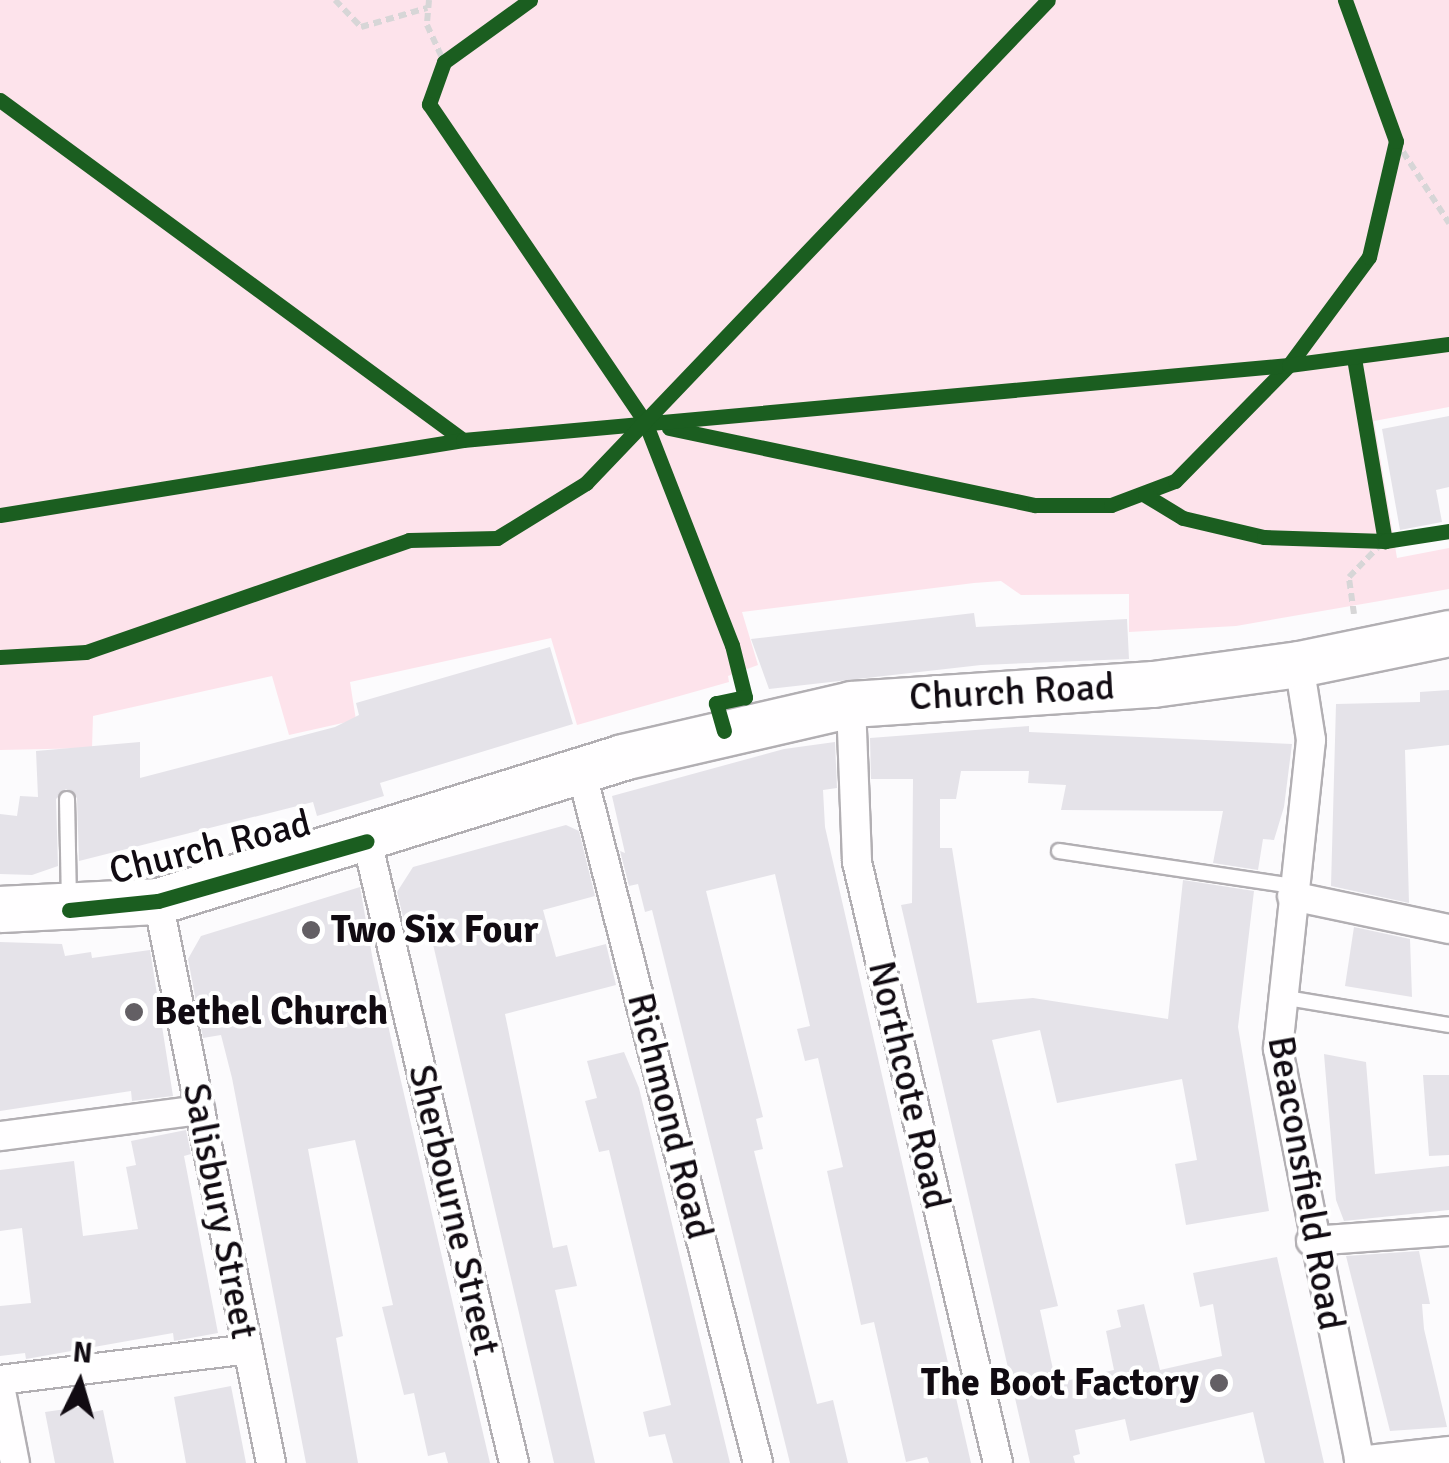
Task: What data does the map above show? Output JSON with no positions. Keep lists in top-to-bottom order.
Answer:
{
  "streets": {
    "main road": ["Church Road"],
    "street": [
      "Northcote Road",
      "Richmond Road",
      "Beaconsfield Road",
      "Sherbourne Street",
      "Salisbury Street"
    ]
  },
  "crossings": [
    ["Church Road", "Northcote Road"],
    ["Church Road", "Richmond Road"],
    ["Church Road", "Beaconsfield Road"],
    ["Church Road", "Sherbourne Street"],
    ["Church Road", "Salisbury Street"]
  ],
  "places": ["Two Six Four", "Bethel Church", "The Boot Factory"],
  "north": "top"
}
